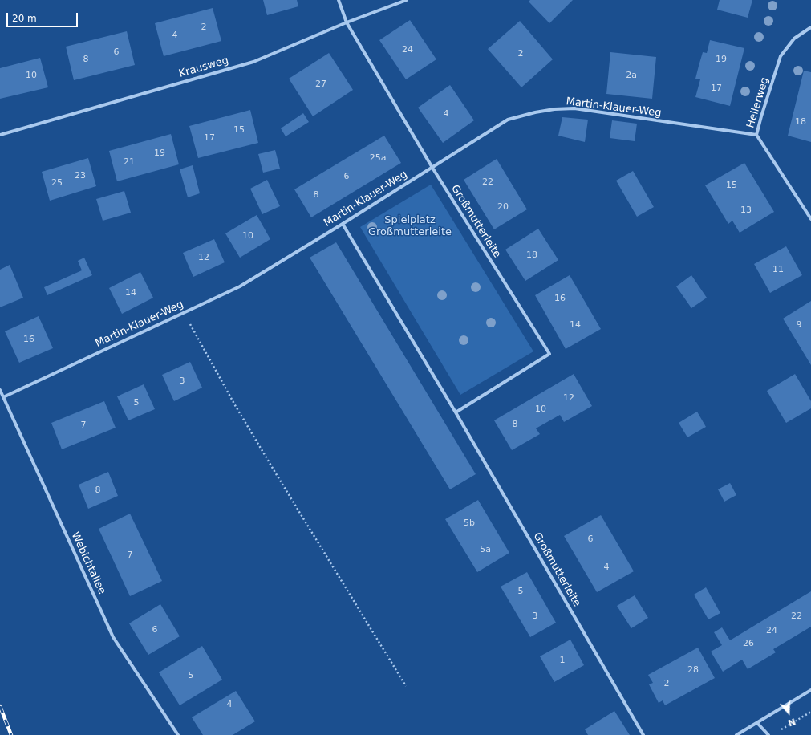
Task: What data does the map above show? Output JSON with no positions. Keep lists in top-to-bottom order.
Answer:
{
  "streets": {
    "street": [
      "Krausweg",
      "Hellerweg",
      "Martin-Klauer-Weg",
      "Großmutterleite",
      "Webichtallee"
    ]
  },
  "crossings": [
    ["Krausweg", "Großmutterleite"],
    ["Hellerweg", "Martin-Klauer-Weg"],
    ["Martin-Klauer-Weg", "Großmutterleite"],
    ["Martin-Klauer-Weg", "Webichtallee"]
  ],
  "parks": ["Spielplatz Großmutterleite"],
  "house_numbers": [
    "2",
    "4",
    "24",
    "6",
    "2",
    "8",
    "19",
    "10",
    "2a",
    "27",
    "17",
    "4",
    "18",
    "15",
    "17",
    "19",
    "25a",
    "21",
    "23",
    "6",
    "22",
    "25",
    "15",
    "8",
    "20",
    "13",
    "10",
    "18",
    "12",
    "11",
    "14",
    "16",
    "14",
    "9",
    "16",
    "3",
    "12",
    "5",
    "10",
    "8",
    "7",
    "8",
    "5b",
    "6",
    "5a",
    "7",
    "4",
    "5",
    "3",
    "22",
    "6",
    "24",
    "26",
    "1",
    "28",
    "5",
    "2",
    "4"
  ],
  "scale_bar": "20 m",
  "north": "bottom"
}
